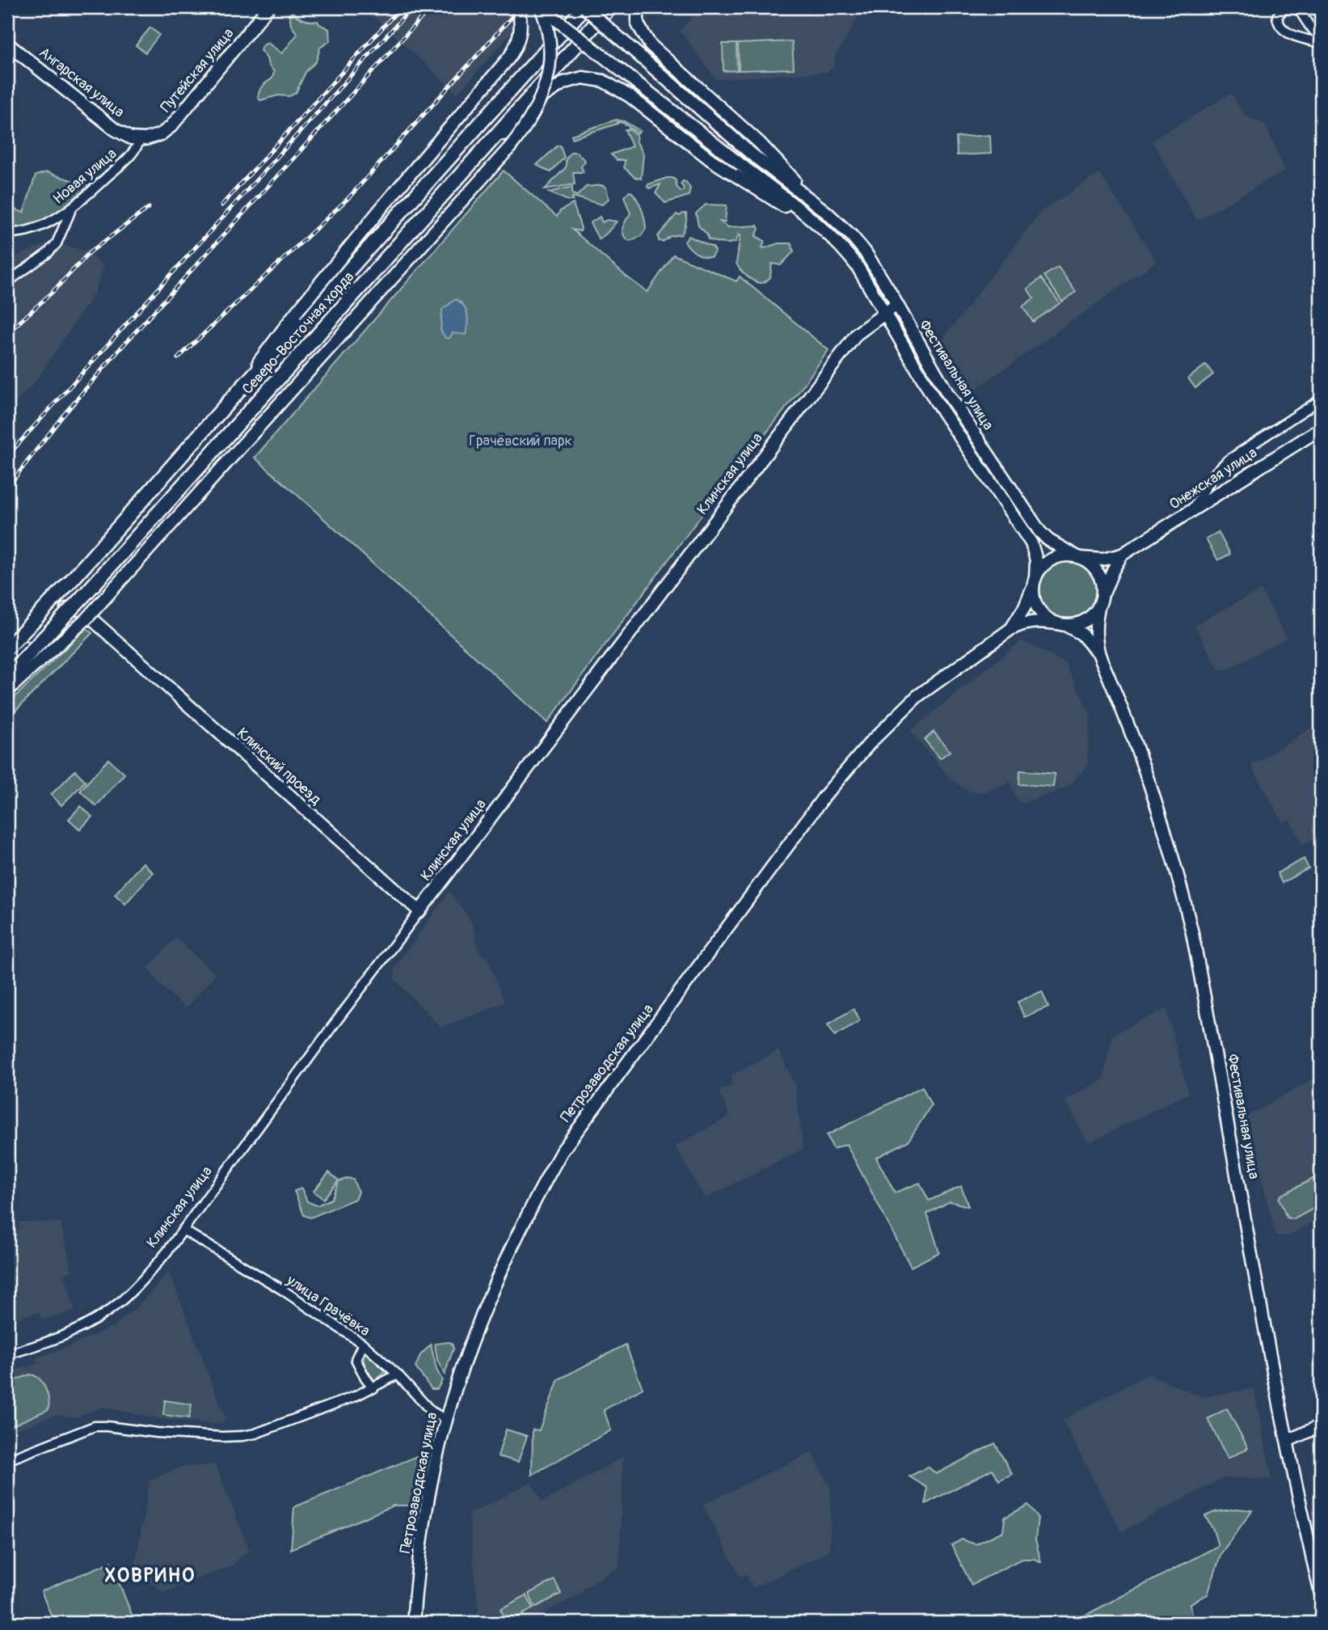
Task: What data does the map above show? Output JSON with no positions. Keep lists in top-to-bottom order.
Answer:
{
  "streets": {
    "main road": [
      "Путейская улица",
      "Ангарская улица",
      "Северо-Восточная хорда",
      "Фестивальная улица",
      "Клинская улица",
      "Онежская улица",
      "Клинский проезд",
      "Петрозаводская улица"
    ],
    "street": ["Новая улица", "улица Грачёвка"]
  },
  "crossings": [
    ["Путейская улица", "Ангарская улица"],
    ["Путейская улица", "Новая улица"],
    ["Ангарская улица", "Новая улица"],
    ["Фестивальная улица", "Клинская улица"],
    ["Фестивальная улица", "Онежская улица"],
    ["Фестивальная улица", "Петрозаводская улица"],
    ["Клинская улица", "Клинский проезд"],
    ["Клинская улица", "улица Грачёвка"],
    ["Онежская улица", "Петрозаводская улица"],
    ["Петрозаводская улица", "улица Грачёвка"]
  ],
  "districts": ["ХОВРИНО"],
  "parks": ["Грачёвский парк"]
}
